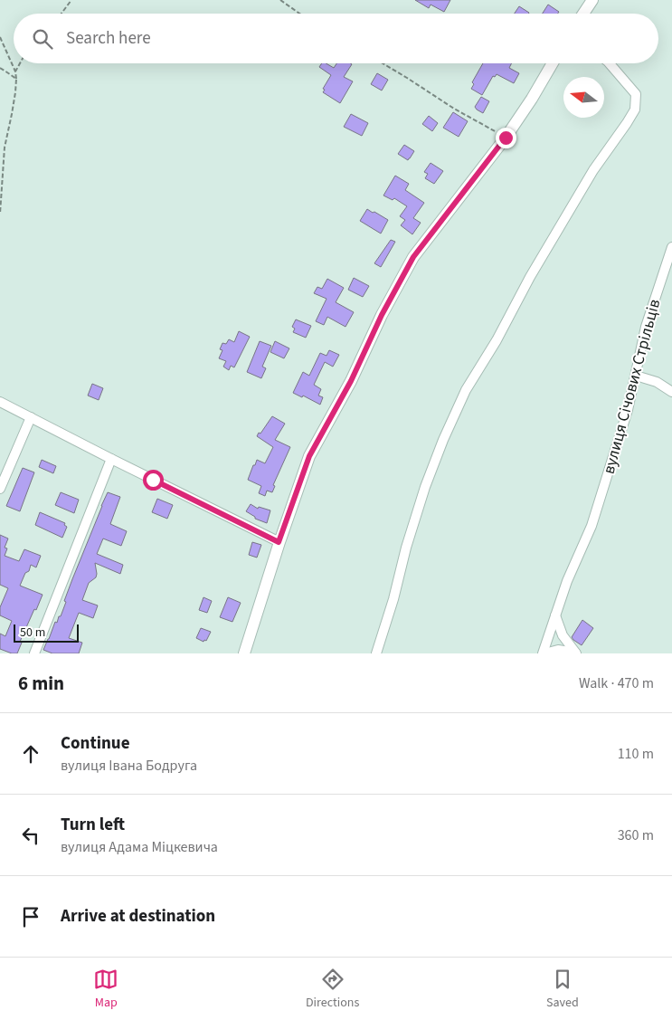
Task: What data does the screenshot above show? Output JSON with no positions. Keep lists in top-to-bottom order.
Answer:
{
  "streets": {
    "street": ["вулиця Січових Стрільців"]
  },
  "scale_bar": "50 m",
  "north": "left",
  "page": {
    "search": "Search here",
    "scale": "50 m",
    "heading": ["6 min", "Walk · 470 m"],
    "list": [
      ["Continue", "вулиця Івана Бодруга", "110 m"],
      ["Turn left", "вулиця Адама Міцкевича", "360 m"],
      "Arrive at destination"
    ],
    "nav": ["Map", "Directions", "Saved"]
  }
}
